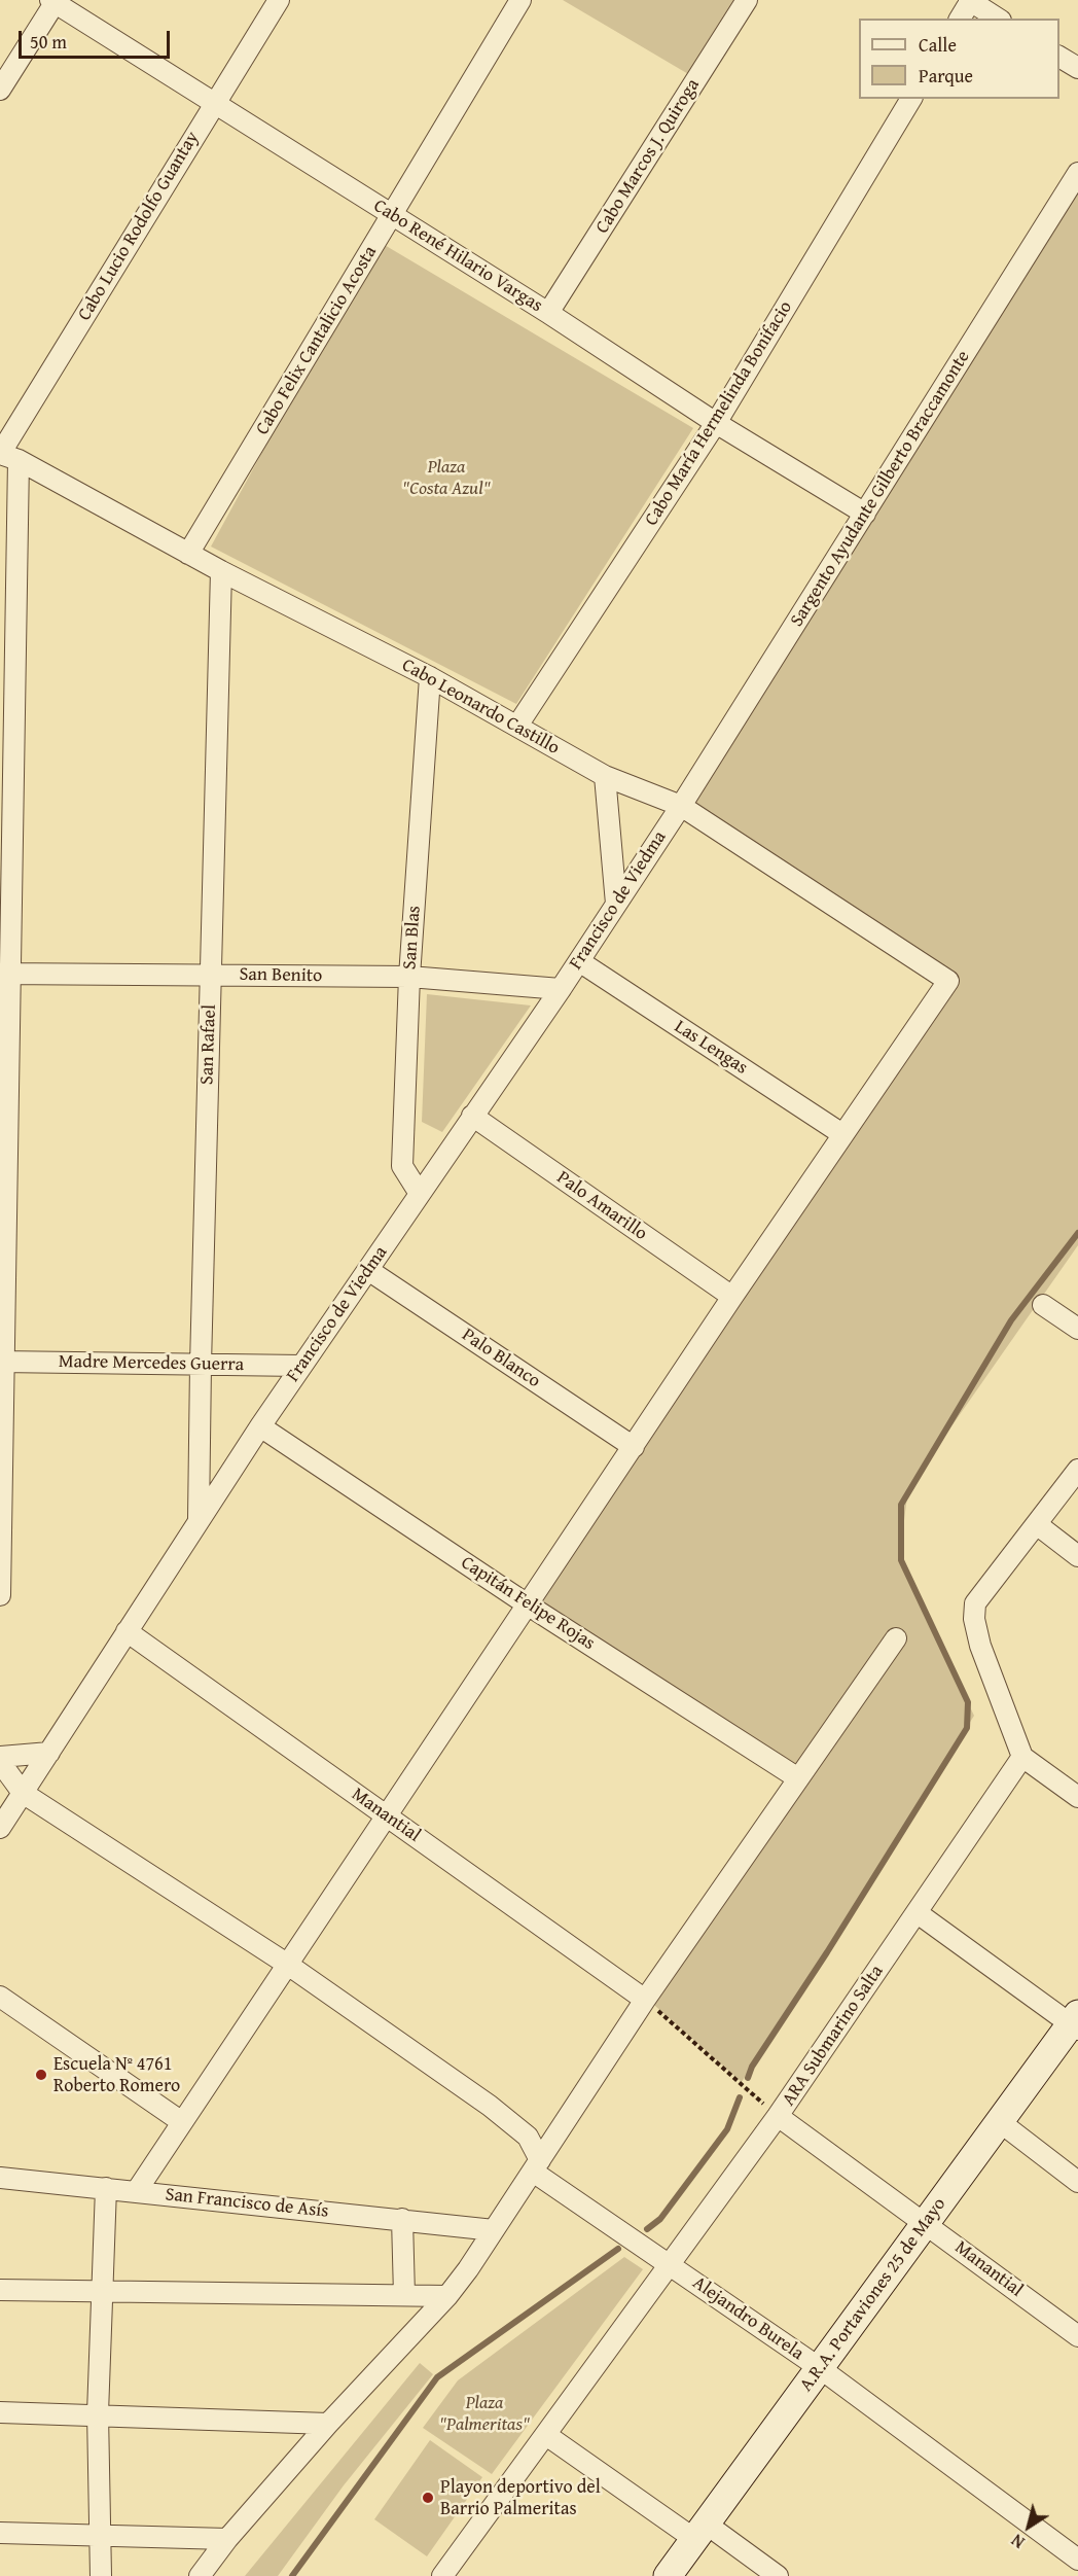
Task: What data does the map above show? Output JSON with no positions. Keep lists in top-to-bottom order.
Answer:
{
  "streets": {
    "street": [
      "Cabo Marcos J. Quiroga",
      "Cabo Lucio Rodolfo Guantay",
      "Cabo René Hilario Vargas",
      "Cabo Felix Cantalicio Acosta",
      "Cabo María Hermelinda Bonifacio",
      "Sargento Ayudante Gilberto Braccamonte",
      "Cabo Leonardo Castillo",
      "Francisco de Viedma",
      "San Blas",
      "San Benito",
      "San Rafael",
      "Las Lengas",
      "Palo Amarillo",
      "Palo Blanco",
      "Madre Mercedes Guerra",
      "Capitán Felipe Rojas",
      "Manantial",
      "ARA Submarino Salta",
      "San Francisco de Asís",
      "A.R.A. Portaviones 25 de Mayo",
      "Alejandro Burela"
    ]
  },
  "crossings": [
    ["Cabo Marcos J. Quiroga", "Cabo René Hilario Vargas"],
    ["Cabo Lucio Rodolfo Guantay", "Cabo René Hilario Vargas"],
    ["Cabo Lucio Rodolfo Guantay", "Cabo Leonardo Castillo"],
    ["Cabo René Hilario Vargas", "Cabo Felix Cantalicio Acosta"],
    ["Cabo René Hilario Vargas", "Cabo María Hermelinda Bonifacio"],
    ["Cabo René Hilario Vargas", "Sargento Ayudante Gilberto Braccamonte"],
    ["Cabo Felix Cantalicio Acosta", "Cabo Leonardo Castillo"],
    ["Cabo María Hermelinda Bonifacio", "Cabo Leonardo Castillo"],
    ["Sargento Ayudante Gilberto Braccamonte", "Cabo Leonardo Castillo"],
    ["Sargento Ayudante Gilberto Braccamonte", "Francisco de Viedma"],
    ["Cabo Leonardo Castillo", "Francisco de Viedma"],
    ["Cabo Leonardo Castillo", "San Blas"],
    ["Cabo Leonardo Castillo", "San Rafael"],
    ["Cabo Leonardo Castillo", "Las Lengas"],
    ["Francisco de Viedma", "San Blas"],
    ["Francisco de Viedma", "San Benito"],
    ["Francisco de Viedma", "San Rafael"],
    ["Francisco de Viedma", "Las Lengas"],
    ["Francisco de Viedma", "Palo Amarillo"],
    ["Francisco de Viedma", "Palo Blanco"],
    ["Francisco de Viedma", "Madre Mercedes Guerra"],
    ["Francisco de Viedma", "Capitán Felipe Rojas"],
    ["Francisco de Viedma", "Manantial"],
    ["San Blas", "San Benito"],
    ["San Benito", "San Rafael"],
    ["San Rafael", "Madre Mercedes Guerra"],
    ["Manantial", "ARA Submarino Salta"],
    ["Manantial", "A.R.A. Portaviones 25 de Mayo"],
    ["ARA Submarino Salta", "Alejandro Burela"],
    ["A.R.A. Portaviones 25 de Mayo", "Alejandro Burela"]
  ],
  "parks": ["Plaza \"Costa Azul\"", "Plaza \"Palmeritas\""],
  "places": ["Escuela Nº 4761 Roberto Romero", "Playon deportivo del Barrio Palmeritas"],
  "legend": ["Calle", "Parque"],
  "scale_bar": "50 m",
  "north": "bottom left"
}
